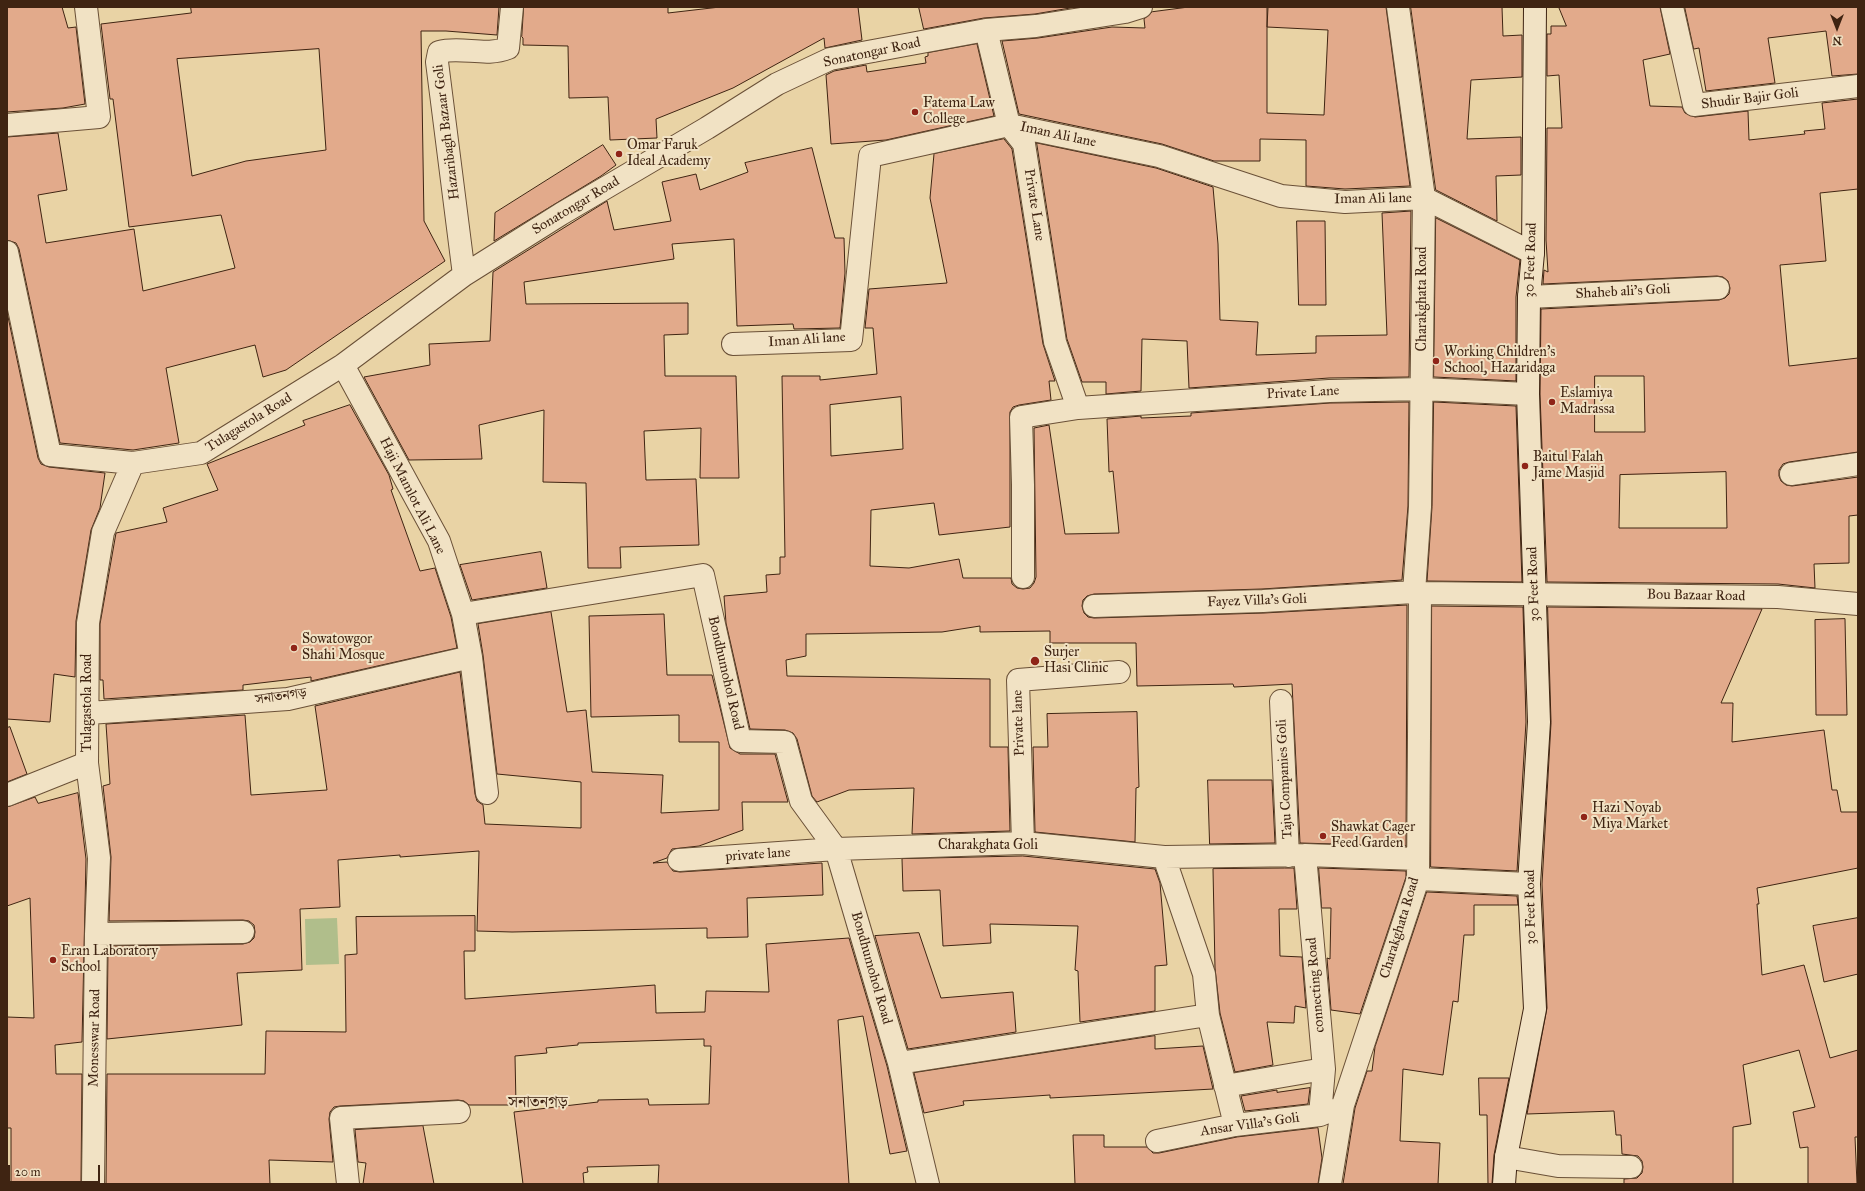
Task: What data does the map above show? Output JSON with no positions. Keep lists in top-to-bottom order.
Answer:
{
  "streets": {
    "street": [
      "Sonatongar Road",
      "Shudir Bajir Goli",
      "Hazaribagh Bazaar Goli",
      "Iman Ali lane",
      "Private Lane",
      "30 Feet Road",
      "Shaheb ali's Goli",
      "Charakghata Road",
      "Tulagastola Road",
      "Haji Mamlot Ali Lane",
      "Bou Bazaar Road",
      "Fayez Villa's Goli",
      "Bondhumohol Road",
      "সনাতনগড়",
      "Private lane",
      "Taju Companies Goli",
      "Charakghata Goli",
      "private lane",
      "connecting Road",
      "Monesswar Road",
      "Ansar Villa's Goli"
    ]
  },
  "crossings": [
    ["Sonatongar Road", "Hazaribagh Bazaar Goli"],
    ["Sonatongar Road", "Private Lane"],
    ["Sonatongar Road", "Tulagastola Road"],
    ["Iman Ali lane", "Private Lane"],
    ["Iman Ali lane", "Charakghata Road"],
    ["Private Lane", "30 Feet Road"],
    ["Private Lane", "Charakghata Road"],
    ["30 Feet Road", "Shaheb ali's Goli"],
    ["30 Feet Road", "Bou Bazaar Road"],
    ["Charakghata Road", "Fayez Villa's Goli"],
    ["Charakghata Road", "Charakghata Goli"],
    ["Charakghata Road", "Ansar Villa's Goli"],
    ["Tulagastola Road", "Haji Mamlot Ali Lane"],
    ["Tulagastola Road", "সনাতনগড়"],
    ["Tulagastola Road", "Monesswar Road"],
    ["Haji Mamlot Ali Lane", "Bondhumohol Road"],
    ["Haji Mamlot Ali Lane", "সনাতনগড়"],
    ["Bondhumohol Road", "Charakghata Goli"],
    ["Bondhumohol Road", "private lane"],
    ["Private lane", "Charakghata Goli"],
    ["Taju Companies Goli", "Charakghata Goli"],
    ["Taju Companies Goli", "connecting Road"],
    ["Charakghata Goli", "private lane"],
    ["Charakghata Goli", "connecting Road"],
    ["connecting Road", "Ansar Villa's Goli"]
  ],
  "districts": ["সনাতনগড়"],
  "places": [
    "Fatema Law College",
    "Omar Faruk Ideal Academy",
    "Working Children's School, Hazaridaga",
    "Eslamiya Madrassa",
    "Baitul Falah Jame Masjid",
    "Sowatowgor Shahi Mosque",
    "Surjer Hasi Clinic",
    "Hazi Noyab Miya Market",
    "Shawkat Cager Feed Garden",
    "Eran Laboratory School"
  ],
  "scale_bar": "20 m",
  "north": "bottom"
}
